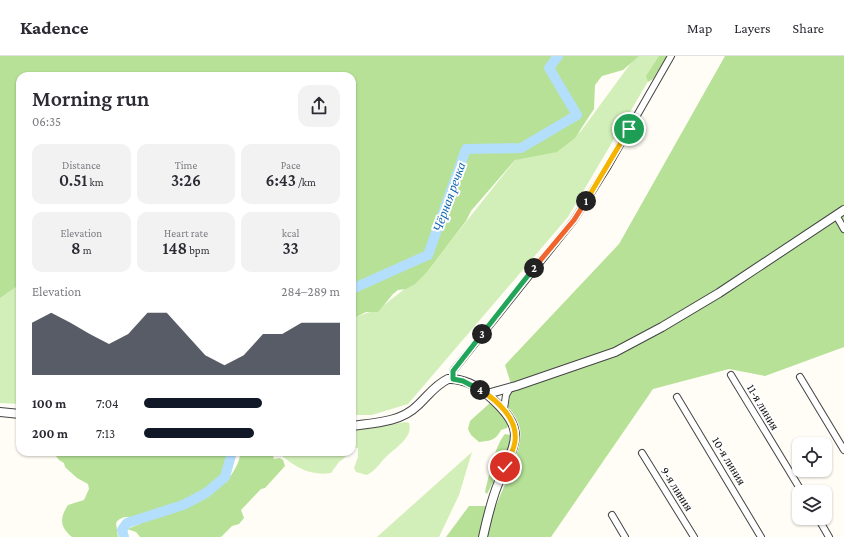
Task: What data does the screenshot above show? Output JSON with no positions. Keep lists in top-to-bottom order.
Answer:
{
  "streets": {
    "street": ["11-я линия", "10-я линия", "9-я линия"]
  },
  "water": ["Чёрная речка"],
  "page": {
    "header": "Kadence",
    "nav": ["Map", "Layers", "Share"],
    "heading": ["Morning run", "06:35"],
    "stats": [
      ["Distance", "0.51 km"],
      ["Time", "3:26"],
      ["Pace", "6:43 /km"],
      ["Elevation", "8 m"],
      ["Heart rate", "148 bpm"],
      ["kcal", "33"]
    ],
    "pins": [
      "1",
      "2",
      "3",
      "4"
    ],
    "chart": ["Elevation", "284–289 m"],
    "list": [
      {
        "name": "100 m",
        "note": "7:04"
      },
      {
        "name": "200 m",
        "note": "7:13"
      }
    ]
  }
}
